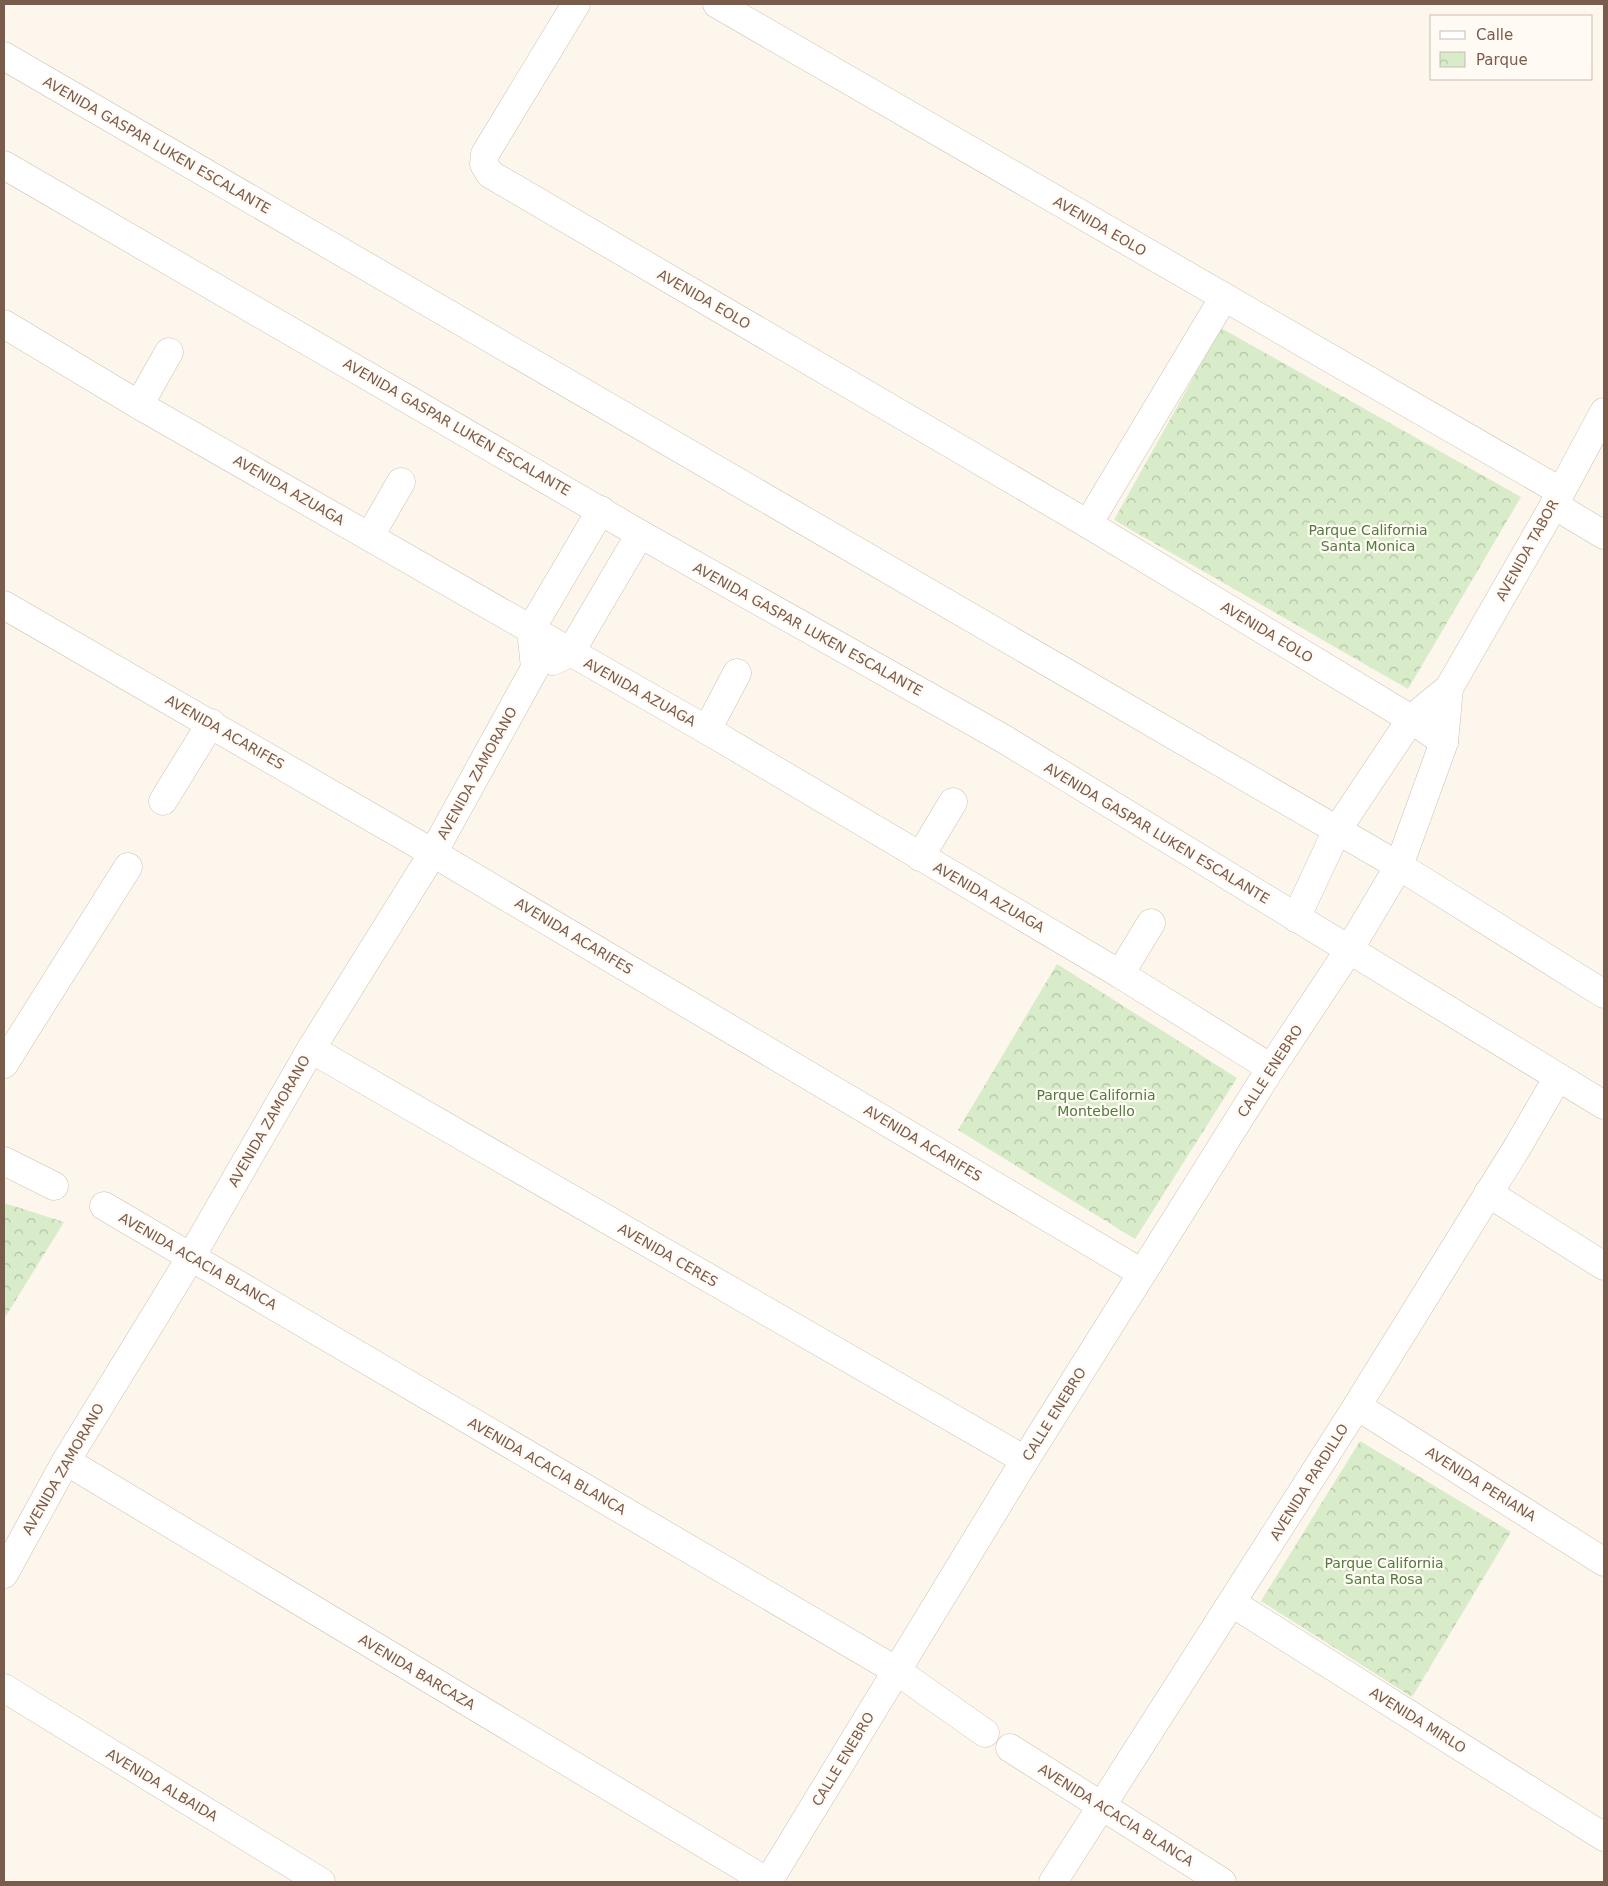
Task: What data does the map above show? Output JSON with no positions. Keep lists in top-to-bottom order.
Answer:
{
  "streets": {
    "street": [
      "AVENIDA GASPAR LUKEN ESCALANTE",
      "AVENIDA EOLO",
      "AVENIDA AZUAGA",
      "AVENIDA TABOR",
      "AVENIDA ACARIFES",
      "AVENIDA ZAMORANO",
      "CALLE ENEBRO",
      "AVENIDA CERES",
      "AVENIDA ACACIA BLANCA",
      "AVENIDA PARDILLO",
      "AVENIDA PERIANA",
      "AVENIDA BARCAZA",
      "AVENIDA MIRLO",
      "AVENIDA ALBAIDA"
    ]
  },
  "crossings": [
    ["AVENIDA GASPAR LUKEN ESCALANTE", "AVENIDA TABOR"],
    ["AVENIDA GASPAR LUKEN ESCALANTE", "CALLE ENEBRO"],
    ["AVENIDA GASPAR LUKEN ESCALANTE", "AVENIDA PARDILLO"],
    ["AVENIDA EOLO", "AVENIDA TABOR"],
    ["AVENIDA AZUAGA", "CALLE ENEBRO"],
    ["AVENIDA TABOR", "CALLE ENEBRO"],
    ["AVENIDA ACARIFES", "AVENIDA ZAMORANO"],
    ["AVENIDA ACARIFES", "CALLE ENEBRO"],
    ["AVENIDA ZAMORANO", "AVENIDA CERES"],
    ["AVENIDA ZAMORANO", "AVENIDA ACACIA BLANCA"],
    ["AVENIDA ZAMORANO", "AVENIDA BARCAZA"],
    ["CALLE ENEBRO", "AVENIDA CERES"],
    ["CALLE ENEBRO", "AVENIDA ACACIA BLANCA"],
    ["CALLE ENEBRO", "AVENIDA BARCAZA"],
    ["AVENIDA ACACIA BLANCA", "AVENIDA PARDILLO"],
    ["AVENIDA PARDILLO", "AVENIDA PERIANA"],
    ["AVENIDA PARDILLO", "AVENIDA MIRLO"]
  ],
  "parks": ["Parque California Santa Monica", "Parque California Montebello", "Parque California Santa Rosa"],
  "legend": ["Calle", "Parque"]
}
